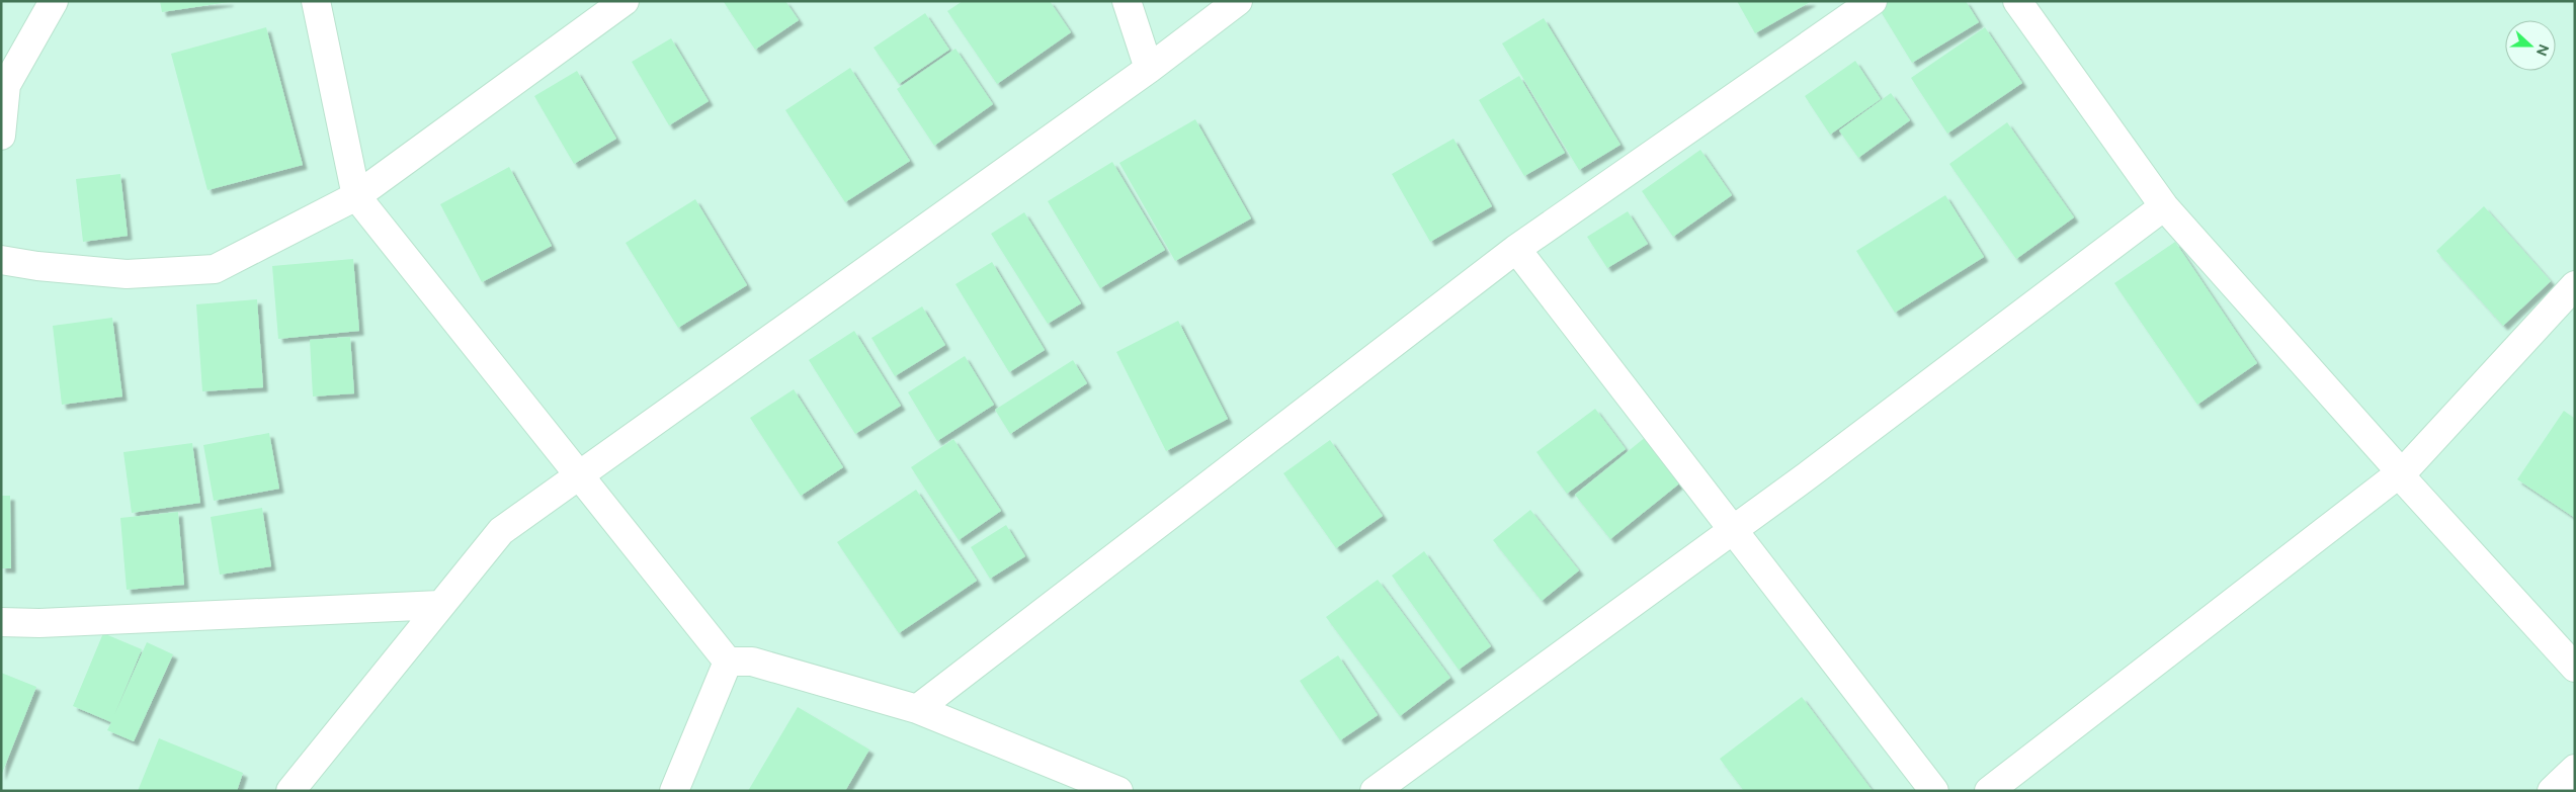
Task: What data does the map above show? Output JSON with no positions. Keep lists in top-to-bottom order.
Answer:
{
  "north": "right"
}
